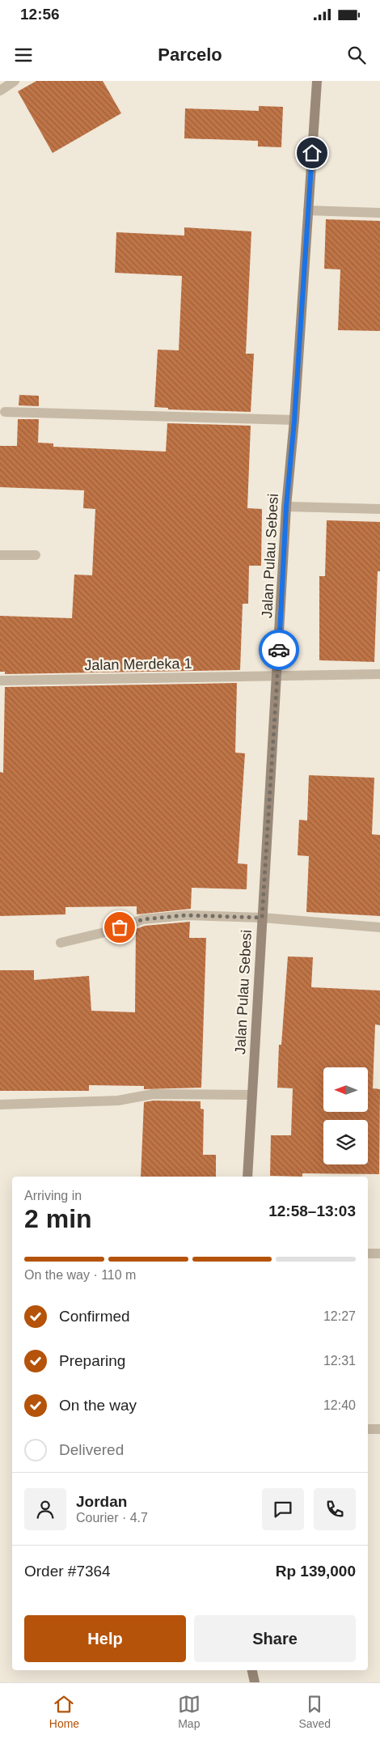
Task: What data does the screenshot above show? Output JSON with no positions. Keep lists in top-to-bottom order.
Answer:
{
  "streets": {
    "street": ["Jalan Pulau Sebesi", "Jalan Merdeka 1"]
  },
  "crossings": [
    ["Jalan Pulau Sebesi", "Jalan Merdeka 1"]
  ],
  "north": "left",
  "page": {
    "status": "12:56",
    "header": "Parcelo",
    "heading": ["2 min", "Arriving in", "12:58–13:03"],
    "panel": [
      "Jordan",
      "Courier · 4.7",
      "Order #7364",
      "Rp 139,000"
    ],
    "bar": "On the way · 110 m",
    "list": [
      ["Confirmed", "12:27"],
      ["Preparing", "12:31"],
      ["On the way", "12:40"],
      "Delivered"
    ],
    "buttons": ["Help", "Share"],
    "tabs": ["Home", "Map", "Saved"]
  }
}
